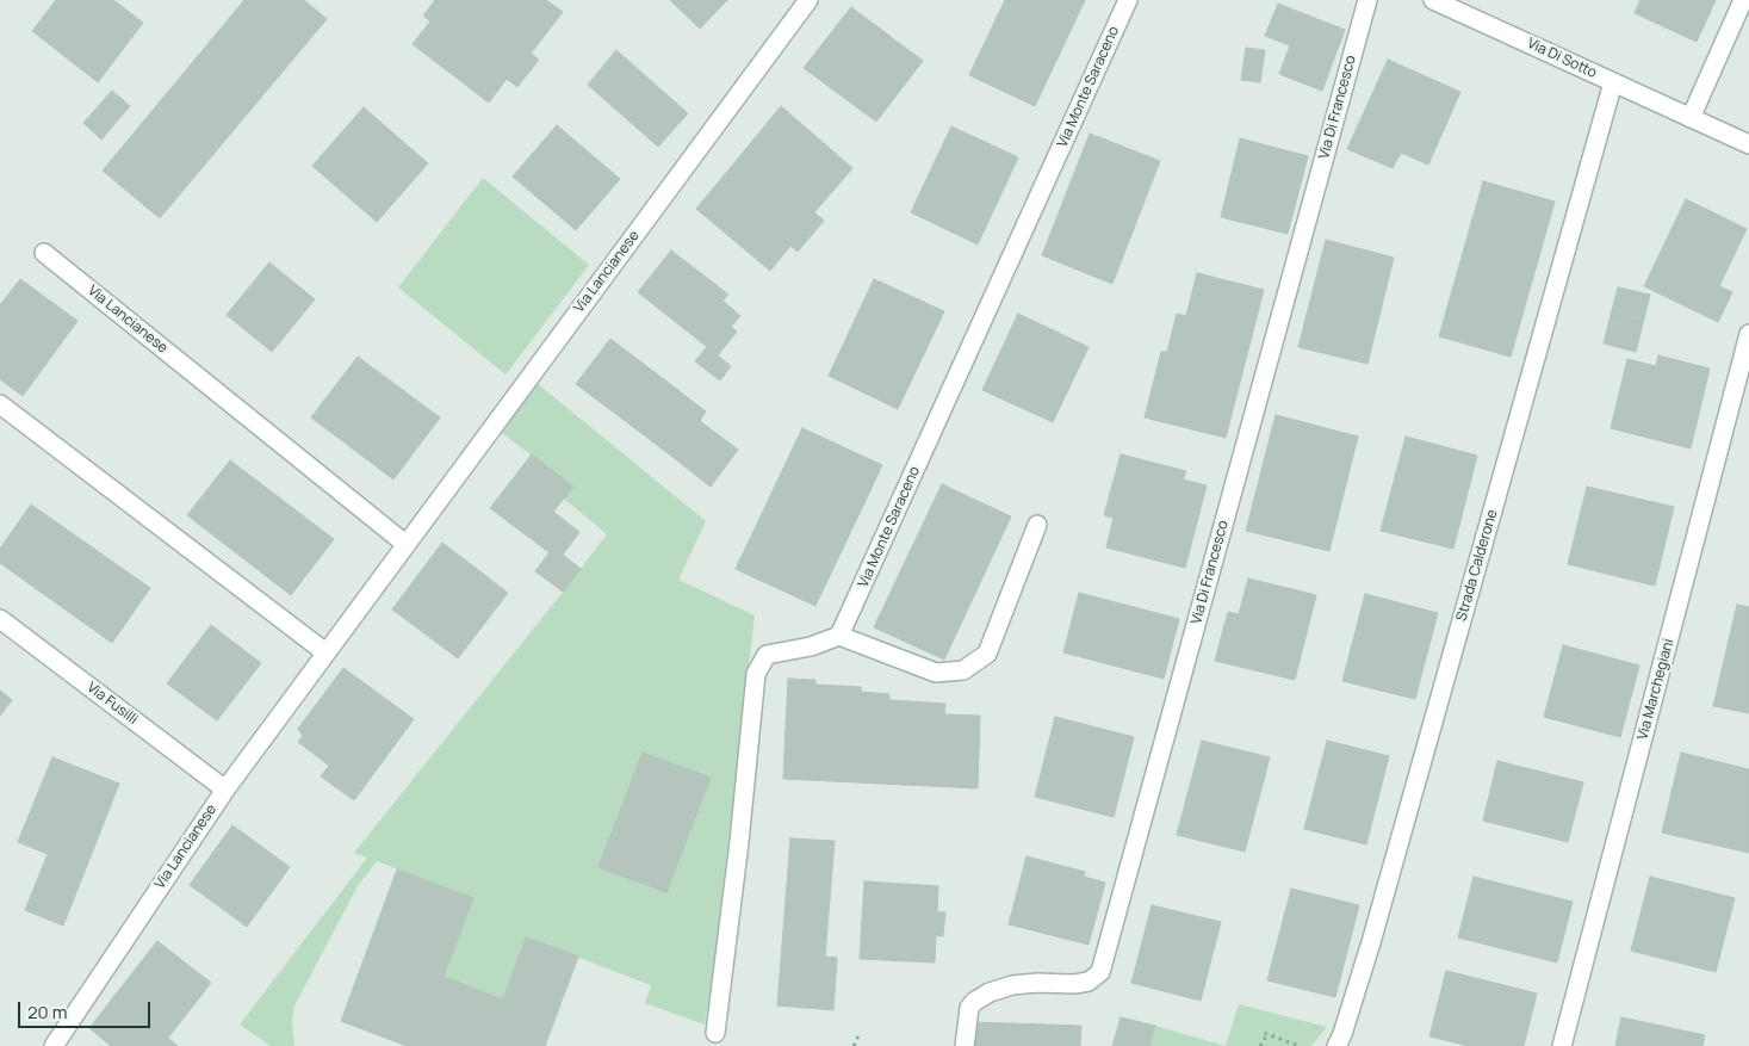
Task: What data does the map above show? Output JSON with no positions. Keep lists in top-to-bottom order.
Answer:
{
  "streets": {
    "street": [
      "Via Di Sotto",
      "Via Monte Saraceno",
      "Via Di Francesco",
      "Via Lancianese",
      "Strada Calderone",
      "Via Marchegiani",
      "Via Fusilli"
    ]
  },
  "crossings": [
    ["Via Di Sotto", "Strada Calderone"],
    ["Via Lancianese", "Via Fusilli"]
  ],
  "scale_bar": "20 m"
}
